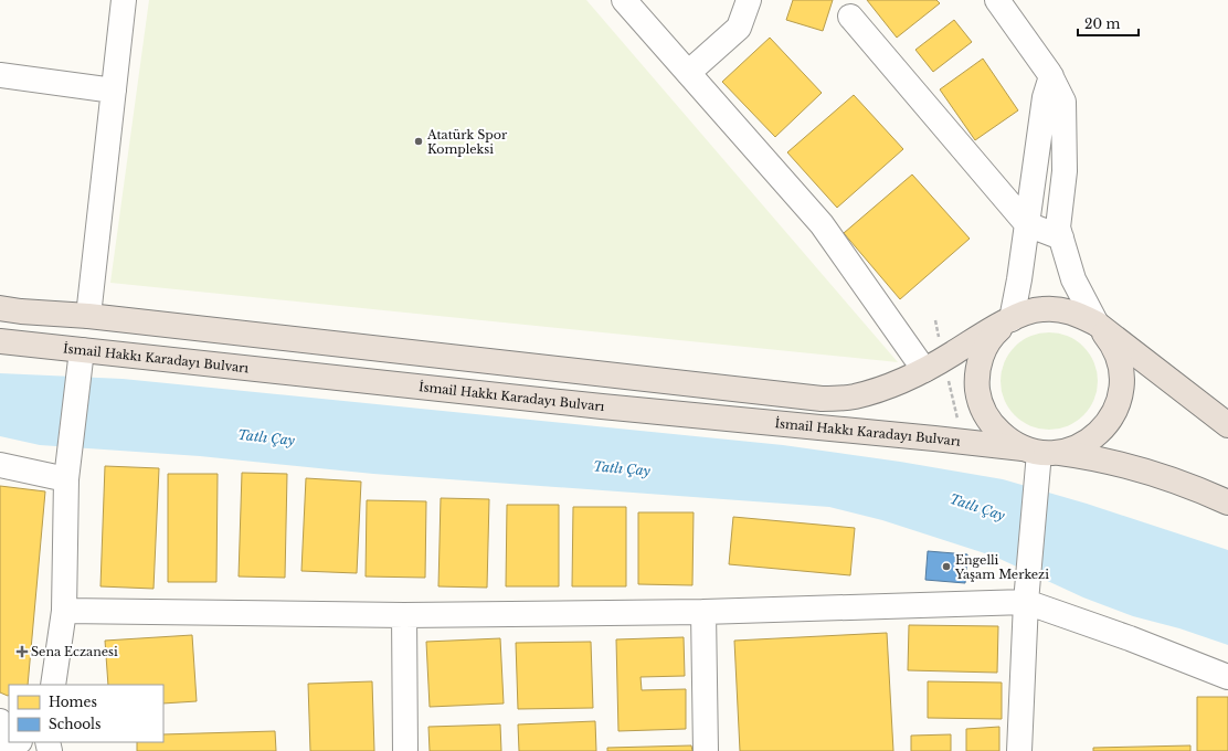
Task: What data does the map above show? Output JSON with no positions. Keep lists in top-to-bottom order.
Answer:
{
  "streets": {
    "highway": ["İsmail Hakkı Karadayı Bulvarı"]
  },
  "water": ["Tatlı Çay"],
  "places": {
    "other": ["Atatürk Spor Kompleksi", "Engelli Yaşam Merkezi"],
    "health": ["Sena Eczanesi"]
  },
  "legend": ["Homes", "Schools"],
  "scale_bar": "20 m"
}
